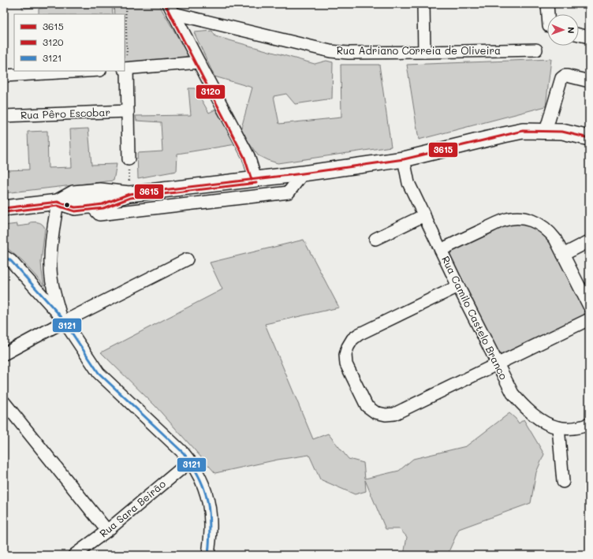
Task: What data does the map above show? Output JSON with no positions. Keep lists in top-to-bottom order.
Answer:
{
  "streets": {
    "street": [
      "Rua Adriano Correia de Oliveira",
      "Rua Pêro Escobar",
      "Rua Camilo Castelo Branco",
      "Rua Sara Beirão"
    ]
  },
  "lines": ["transit line 3120", "transit line 3615", "transit line 3121"],
  "legend": ["3615", "3120", "3121"],
  "north": "right"
}
